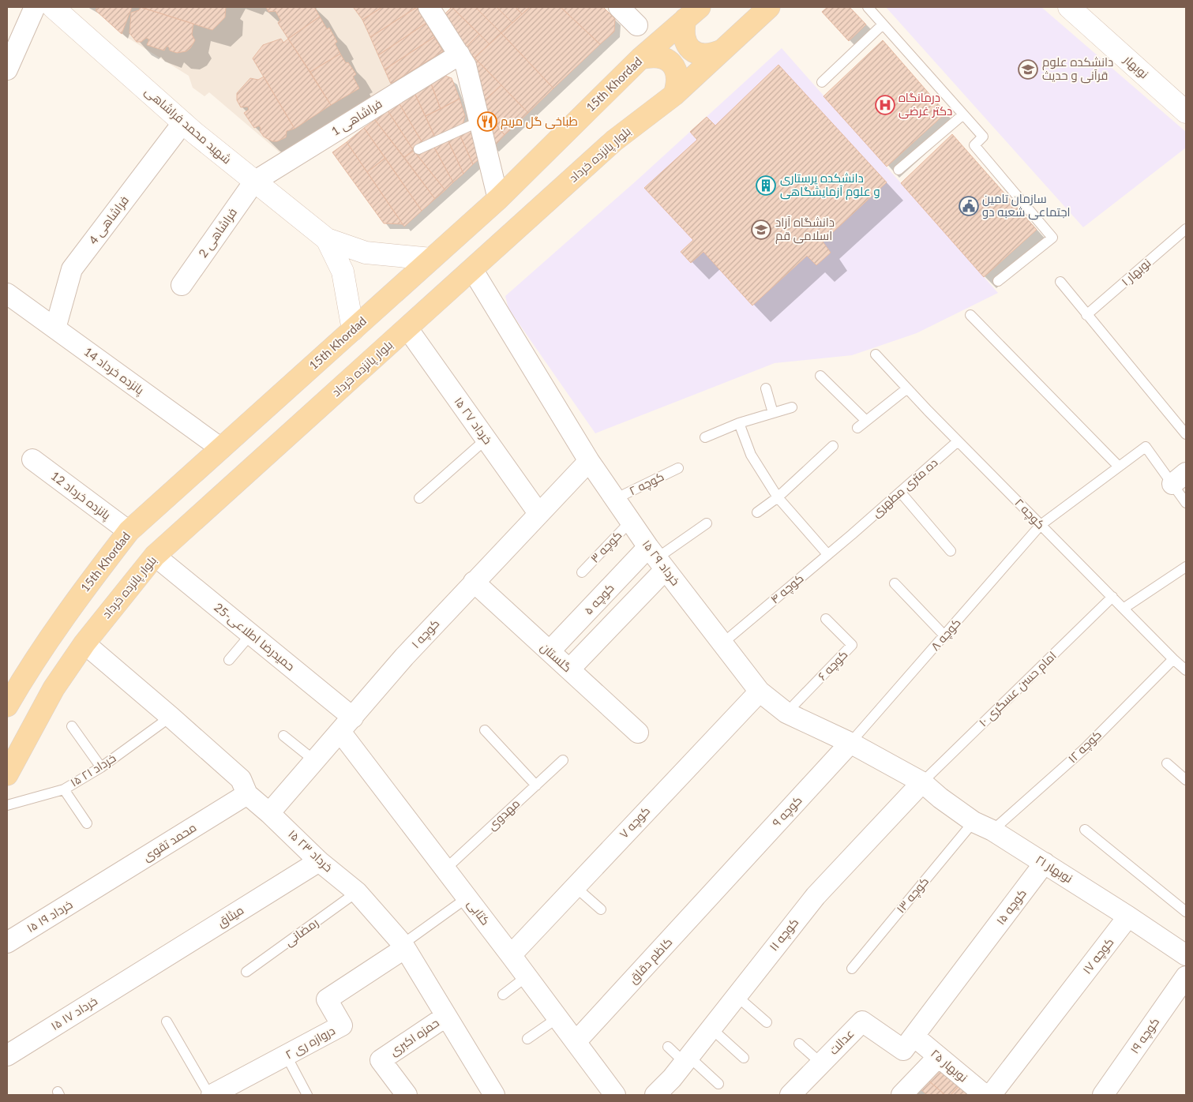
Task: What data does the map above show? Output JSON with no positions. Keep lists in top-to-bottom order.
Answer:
{
  "streets": {
    "main road": [
      "نوبهار",
      "15th Khordad",
      "شهید محمد فراشاهی",
      "بلوار پانزده خرداد"
    ],
    "street": [
      "فراشاهی 1",
      "فراشاهی 4",
      "فراشاهی 2",
      "پانزده خرداد 14",
      "۱۵ خرداد ۲۷",
      "پانزده خرداد 12",
      "۱۵ خرداد ۲۹",
      "کوچه ۵",
      "کوچه ۱",
      "حمیدرضا اطلاعی-25",
      "گلستان",
      "کوچه ۹",
      "کوچه ۷",
      "محمد تقوی",
      "۱۵ خرداد ۲۳",
      "نوبهار ۲۱",
      "کوچه ۱۵",
      "کتابی",
      "۱۵ خرداد ۱۹",
      "میثاق",
      "کوچه ۱۱",
      "کوچه ۱۷",
      "کاظم دقاق",
      "۱۵ خرداد ۱۷",
      "کوچه ۱۹",
      "حمزه اکبری",
      "عدالت",
      "دروازه ری ۲",
      "نوبهار ۲۵"
    ],
    "lane": [
      "نوبهار ۱",
      "کوچه ۲",
      "ده متری مطهری",
      "کوچه ۳",
      "کوچه ۴",
      "کوچه ۸",
      "کوچه ۶",
      "امام حسن عسگری ۱۰",
      "کوچه ۱۲",
      "۱۵ خرداد ۲۱",
      "مهدوی",
      "کوچه ۱۳",
      "رمضانی"
    ]
  },
  "crossings": [
    ["15th Khordad", "پانزده خرداد 14"],
    ["15th Khordad", "پانزده خرداد 12"],
    ["فراشاهی 1", "شهید محمد فراشاهی"],
    ["فراشاهی 1", "فراشاهی 2"],
    ["شهید محمد فراشاهی", "فراشاهی 4"],
    ["شهید محمد فراشاهی", "فراشاهی 2"],
    ["بلوار پانزده خرداد", "۱۵ خرداد ۲۷"],
    ["بلوار پانزده خرداد", "۱۵ خرداد ۲۹"],
    ["بلوار پانزده خرداد", "حمیدرضا اطلاعی-25"],
    ["بلوار پانزده خرداد", "۱۵ خرداد ۲۳"],
    ["فراشاهی 4", "پانزده خرداد 14"],
    ["۱۵ خرداد ۲۷", "کوچه ۱"],
    ["کوچه ۲", "ده متری مطهری"],
    ["کوچه ۲", "۱۵ خرداد ۲۹"],
    ["کوچه ۲", "کوچه ۸"],
    ["کوچه ۲", "امام حسن عسگری ۱۰"],
    ["کوچه ۲", "کوچه ۱۲"],
    ["ده متری مطهری", "کوچه ۴"],
    ["کوچه ۳", "۱۵ خرداد ۲۹"],
    ["۱۵ خرداد ۲۹", "کوچه ۴"],
    ["۱۵ خرداد ۲۹", "کوچه ۵"],
    ["۱۵ خرداد ۲۹", "کوچه ۱"],
    ["۱۵ خرداد ۲۹", "کوچه ۸"],
    ["۱۵ خرداد ۲۹", "کوچه ۶"],
    ["۱۵ خرداد ۲۹", "امام حسن عسگری ۱۰"],
    ["۱۵ خرداد ۲۹", "کوچه ۹"],
    ["۱۵ خرداد ۲۹", "کوچه ۷"],
    ["۱۵ خرداد ۲۹", "نوبهار ۲۱"],
    ["۱۵ خرداد ۲۹", "کوچه ۱۱"],
    ["کوچه ۵", "گلستان"],
    ["کوچه ۱", "حمیدرضا اطلاعی-25"],
    ["کوچه ۱", "گلستان"],
    ["کوچه ۱", "۱۵ خرداد ۲۳"],
    ["کوچه ۱", "کتابی"],
    ["کوچه ۸", "کوچه ۹"],
    ["حمیدرضا اطلاعی-25", "کتابی"],
    ["امام حسن عسگری ۱۰", "نوبهار ۲۱"],
    ["امام حسن عسگری ۱۰", "کوچه ۱۱"],
    ["کوچه ۱۲", "نوبهار ۲۱"],
    ["۱۵ خرداد ۲۱", "۱۵ خرداد ۲۳"],
    ["کوچه ۹", "کاظم دقاق"],
    ["مهدوی", "کتابی"],
    ["کوچه ۷", "کتابی"],
    ["محمد تقوی", "۱۵ خرداد ۲۳"],
    ["محمد تقوی", "۱۵ خرداد ۱۹"],
    ["۱۵ خرداد ۲۳", "میثاق"],
    ["۱۵ خرداد ۲۳", "رمضانی"],
    ["۱۵ خرداد ۲۳", "حمزه اکبری"],
    ["۱۵ خرداد ۲۳", "دروازه ری ۲"],
    ["نوبهار ۲۱", "کوچه ۱۳"],
    ["نوبهار ۲۱", "کوچه ۱۵"],
    ["نوبهار ۲۱", "کوچه ۱۱"],
    ["نوبهار ۲۱", "کوچه ۱۷"],
    ["کوچه ۱۵", "عدالت"],
    ["کوچه ۱۵", "نوبهار ۲۵"],
    ["کتابی", "کاظم دقاق"],
    ["میثاق", "۱۵ خرداد ۱۷"],
    ["عدالت", "نوبهار ۲۵"]
  ],
  "places": {
    "school or university": ["دانشکده علوم قرآنی و حدیث", "دانشگاه آزاد اسلامی قم"],
    "hospital": ["درمانگاه دکتر غرضی"],
    "restaurant": ["طباخی گل مریم"],
    "building": ["دانشکده پرستاری و علوم آزمایشگاهی"],
    "public building": ["سازمان تامین اجتماعی شعبه دو"]
  }
}
